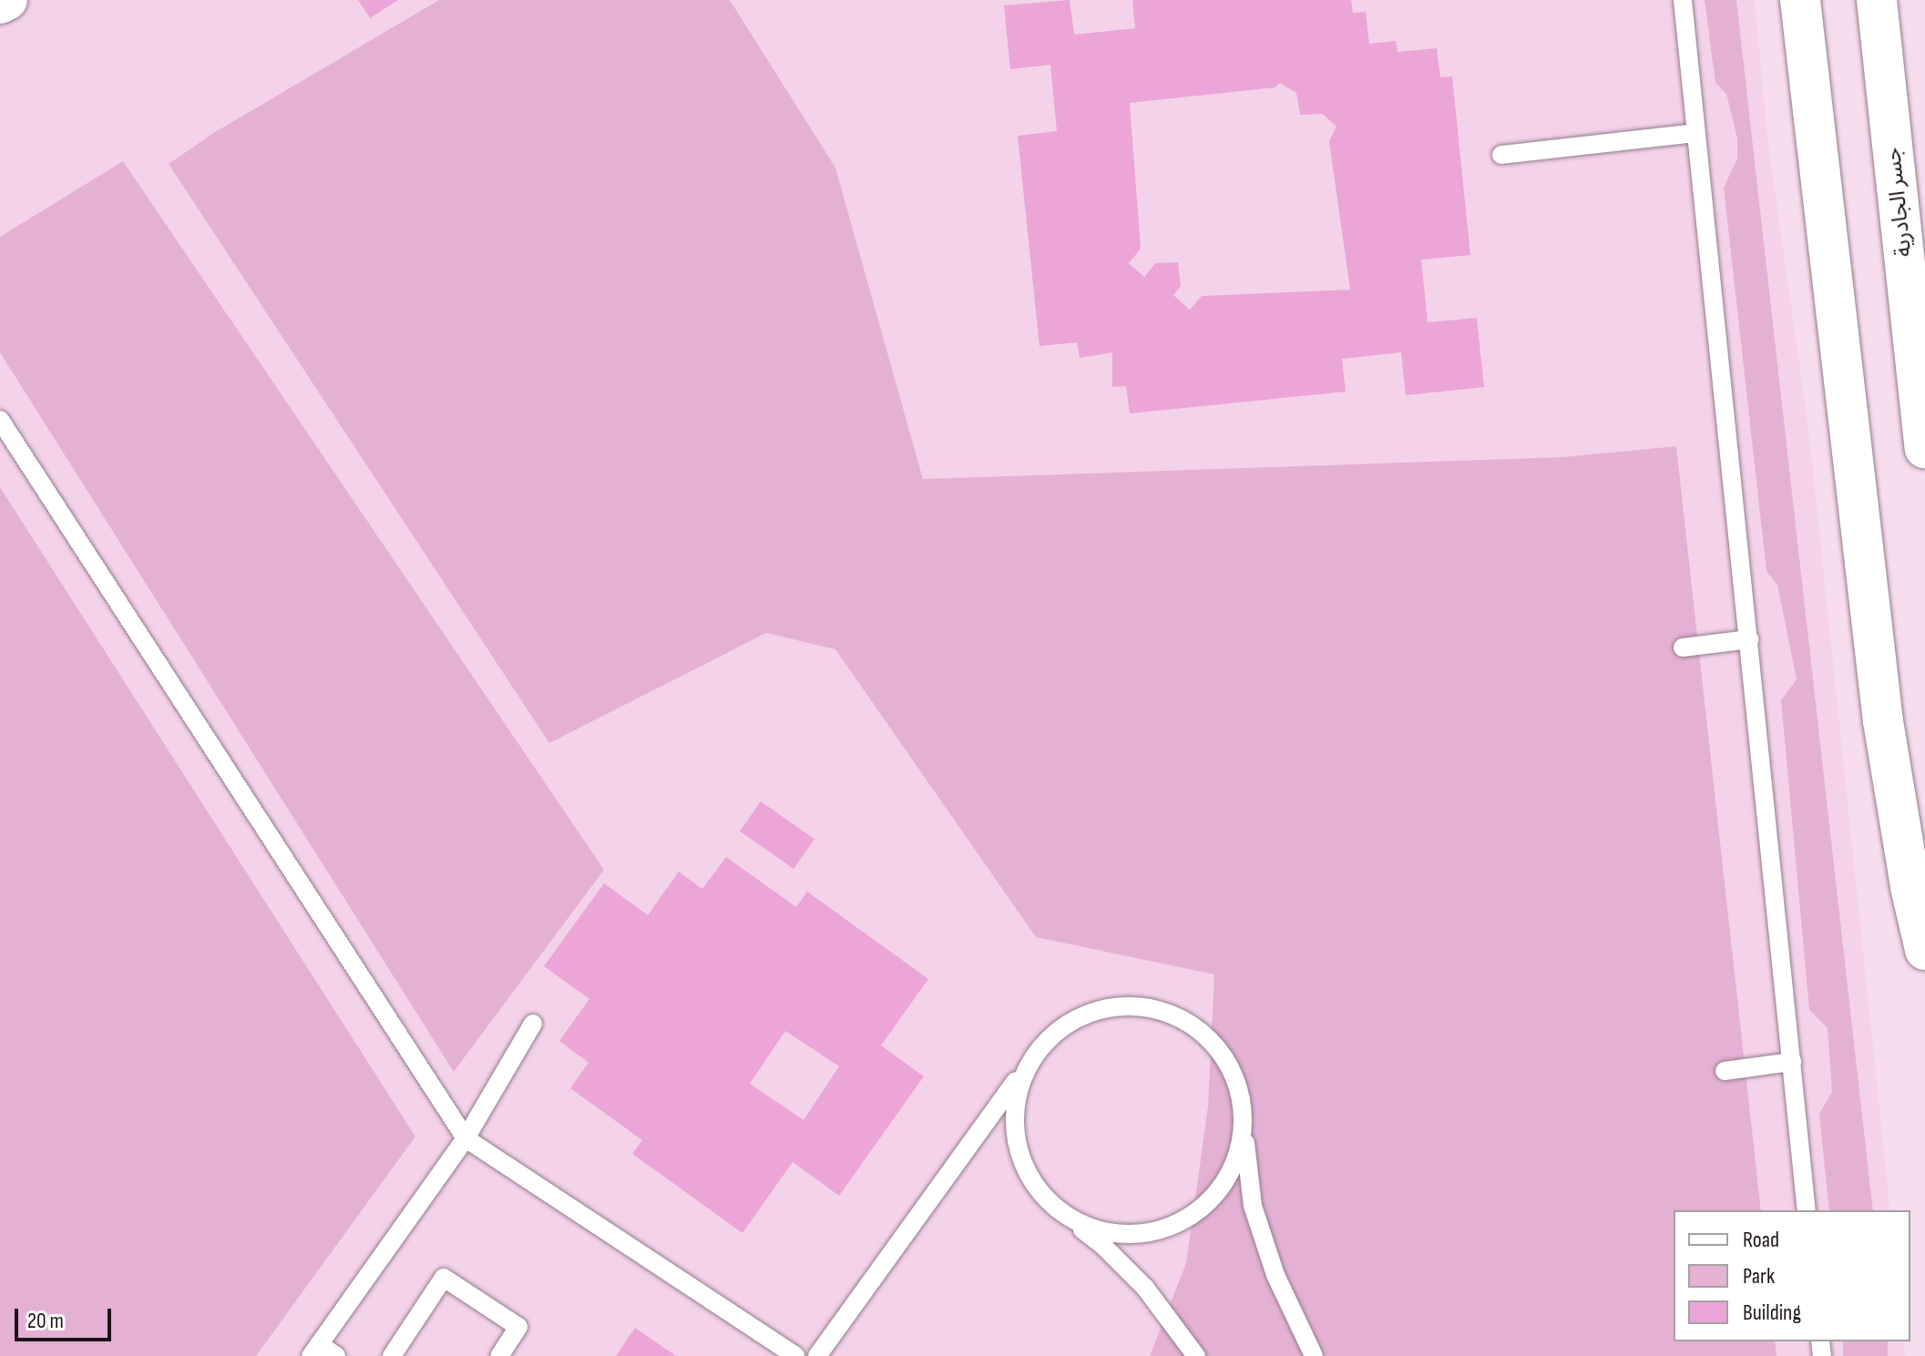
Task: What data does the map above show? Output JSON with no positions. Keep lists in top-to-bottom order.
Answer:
{
  "streets": {
    "main road": ["جسر الجادرية"]
  },
  "legend": ["Road", "Park", "Building"],
  "scale_bar": "20 m"
}
